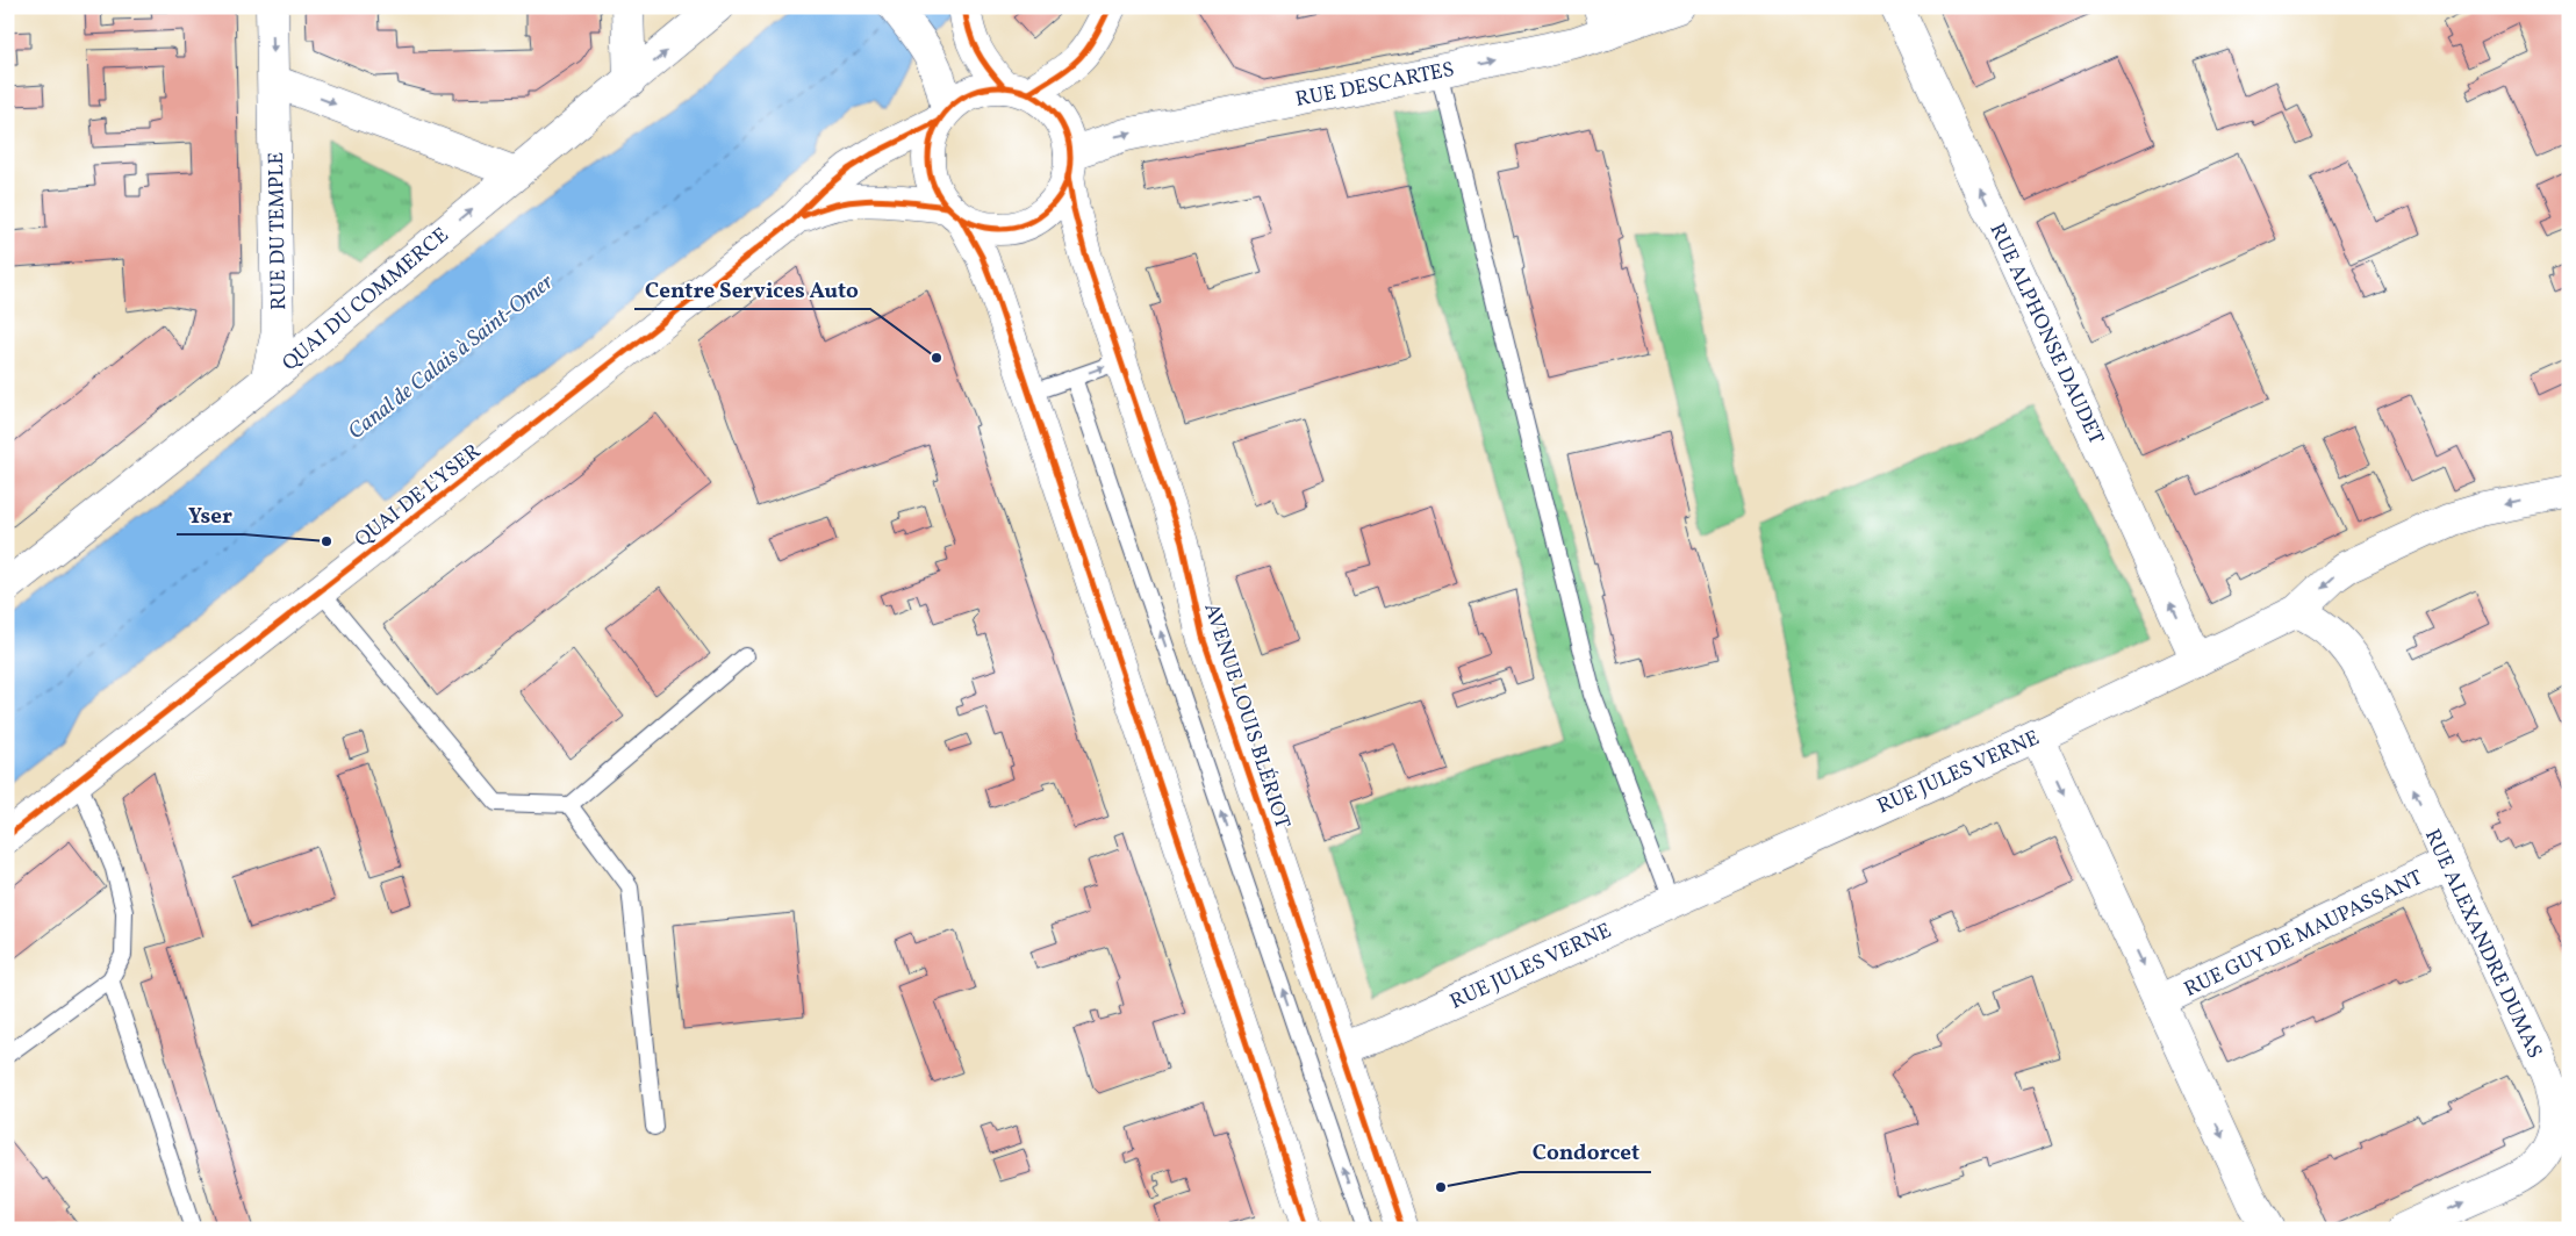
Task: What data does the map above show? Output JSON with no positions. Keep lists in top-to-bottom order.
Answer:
{
  "streets": {
    "street": [
      "RUE DESCARTES",
      "RUE DU TEMPLE",
      "QUAI DU COMMERCE",
      "RUE ALPHONSE DAUDET",
      "QUAI DE L'YSER",
      "AVENUE LOUIS BLÉRIOT",
      "RUE JULES VERNE",
      "RUE GUY DE MAUPASSANT",
      "RUE ALEXANDRE DUMAS"
    ]
  },
  "crossings": [
    ["RUE DESCARTES", "QUAI DE L'YSER"],
    ["RUE DESCARTES", "AVENUE LOUIS BLÉRIOT"],
    ["RUE DU TEMPLE", "QUAI DU COMMERCE"],
    ["RUE ALPHONSE DAUDET", "RUE JULES VERNE"],
    ["QUAI DE L'YSER", "AVENUE LOUIS BLÉRIOT"],
    ["AVENUE LOUIS BLÉRIOT", "RUE JULES VERNE"],
    ["RUE JULES VERNE", "RUE ALEXANDRE DUMAS"],
    ["RUE GUY DE MAUPASSANT", "RUE ALEXANDRE DUMAS"]
  ],
  "one_way": [
    "RUE DESCARTES",
    "QUAI DU COMMERCE",
    "RUE ALPHONSE DAUDET",
    "RUE ALEXANDRE DUMAS"
  ],
  "water": ["Canal de Calais à Saint-Omer"],
  "places": ["Centre Services Auto", "Yser", "Condorcet"]
}
